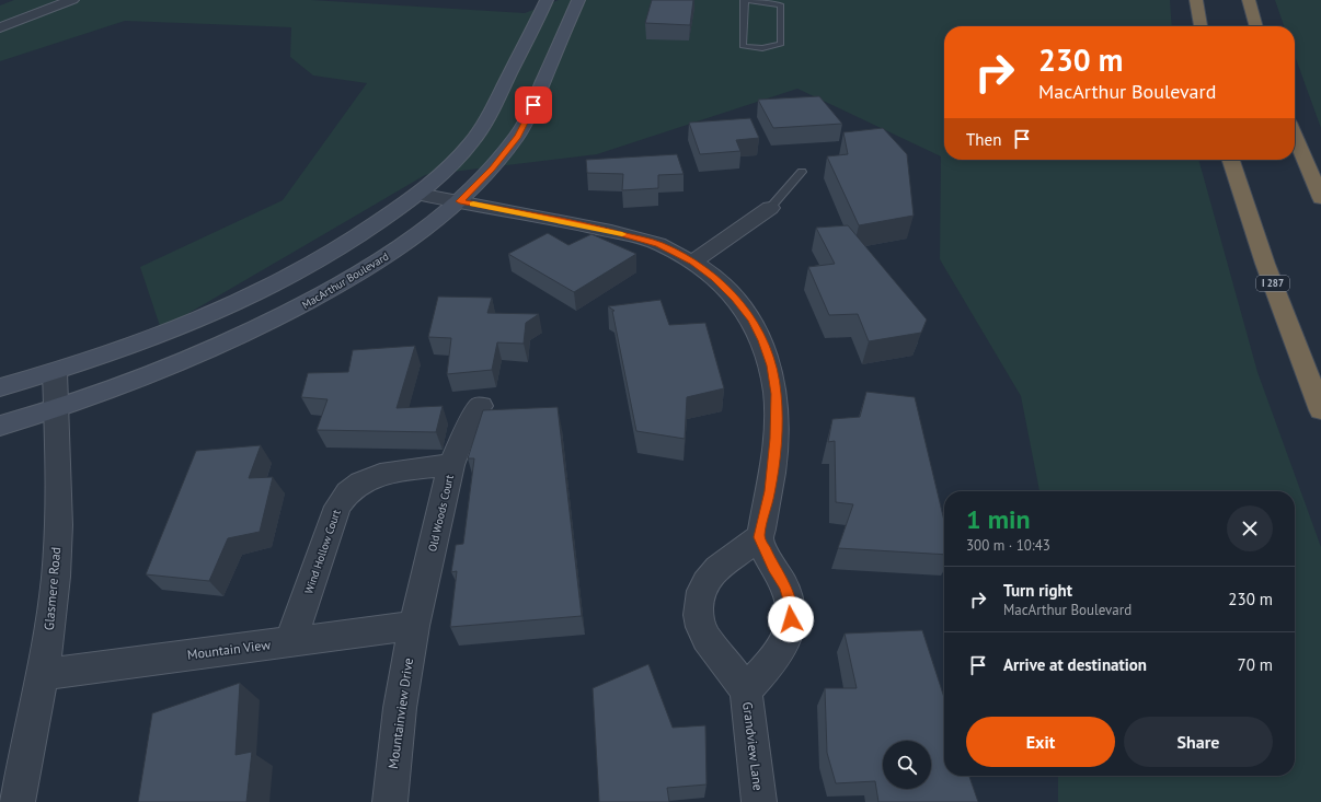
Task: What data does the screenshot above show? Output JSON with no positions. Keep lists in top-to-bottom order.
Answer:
{
  "streets": {
    "highway": ["I 287"],
    "main road": ["MacArthur Boulevard"],
    "street": [
      "Old Woods Court",
      "Wind Hollow Court",
      "Glasmere Road",
      "Mountain View",
      "Mountainview Drive",
      "Grandview Lane"
    ]
  },
  "crossings": [
    ["MacArthur Boulevard", "Glasmere Road"],
    ["Old Woods Court", "Wind Hollow Court"],
    ["Old Woods Court", "Mountain View"],
    ["Old Woods Court", "Mountainview Drive"],
    ["Wind Hollow Court", "Mountain View"],
    ["Glasmere Road", "Mountain View"],
    ["Mountain View", "Mountainview Drive"]
  ],
  "page": {
    "turn": ["230 m", "MacArthur Boulevard"],
    "then": "Then",
    "heading": ["1 min", "300 m · 10:43"],
    "list": [
      {
        "name": "Turn right",
        "note": "MacArthur Boulevard",
        "value": "230 m"
      },
      {
        "name": "Arrive at destination",
        "value": "70 m"
      }
    ],
    "buttons": ["Exit", "Share"]
  }
}
